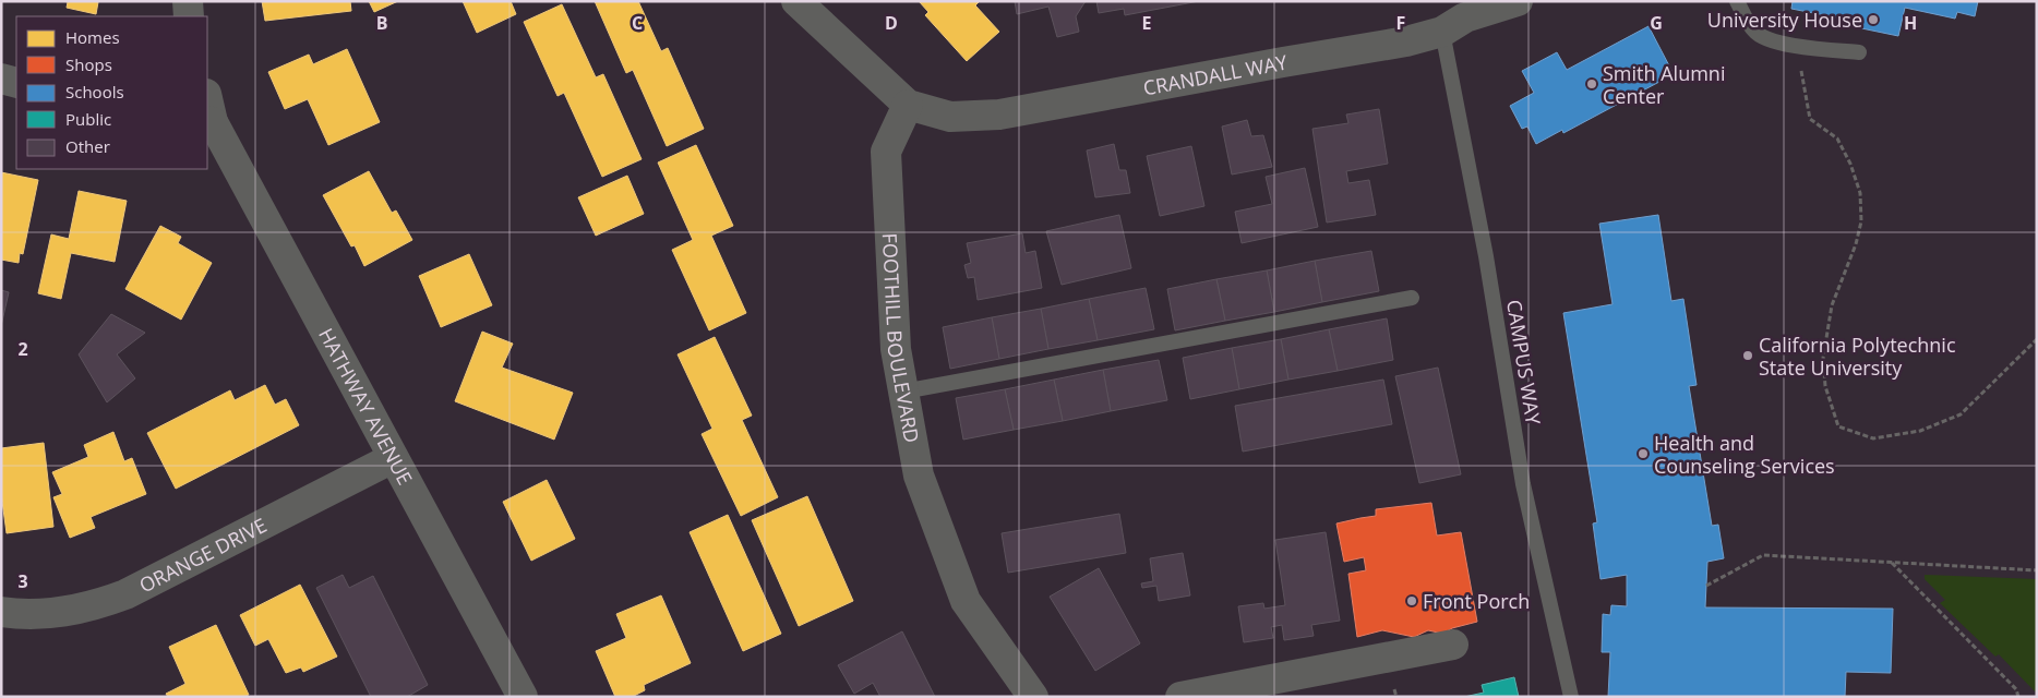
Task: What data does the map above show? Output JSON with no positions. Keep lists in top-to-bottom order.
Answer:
{
  "streets": {
    "street": [
      "CRANDALL WAY",
      "FOOTHILL BOULEVARD",
      "HATHWAY AVENUE",
      "ORANGE DRIVE"
    ],
    "lane": ["CAMPUS WAY"]
  },
  "crossings": [
    ["CRANDALL WAY", "FOOTHILL BOULEVARD"],
    ["CRANDALL WAY", "CAMPUS WAY"],
    ["HATHWAY AVENUE", "ORANGE DRIVE"]
  ],
  "places": [
    "University House",
    "Smith Alumni Center",
    "California Polytechnic State University",
    "Health and Counseling Services",
    "Front Porch"
  ],
  "legend": [
    "Homes",
    "Shops",
    "Schools",
    "Public",
    "Other"
  ],
  "grid": {
    "columns": [
      "B",
      "C",
      "D",
      "E",
      "F",
      "G",
      "H"
    ],
    "rows": ["2", "3"]
  }
}
